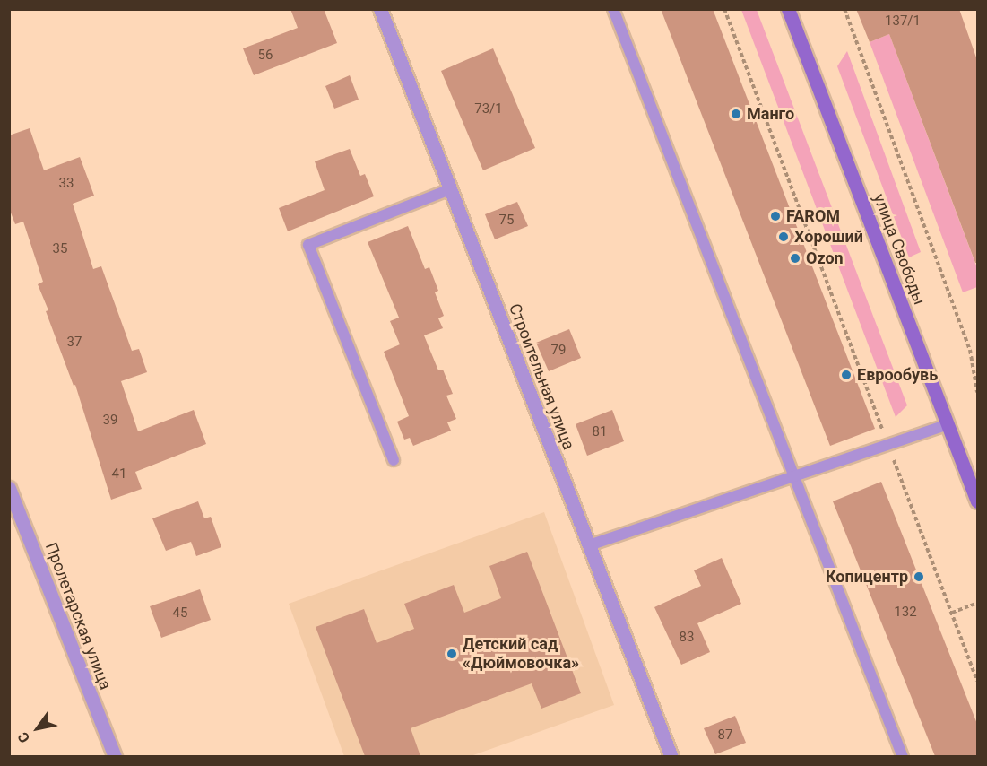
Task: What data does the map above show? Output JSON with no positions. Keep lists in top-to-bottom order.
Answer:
{
  "streets": {
    "main road": ["улица Свободы"],
    "street": ["Строительная улица", "Пролетарская улица"]
  },
  "places": [
    "Манго",
    "FAROM",
    "Хороший",
    "Ozon",
    "Еврообувь",
    "Копицентр",
    "Детский сад «Дюймовочка»"
  ],
  "house_numbers": [
    "137/1",
    "56",
    "73/1",
    "33",
    "75",
    "35",
    "37",
    "79",
    "39",
    "81",
    "41",
    "132",
    "45",
    "83",
    "87"
  ],
  "north": "bottom left"
}
